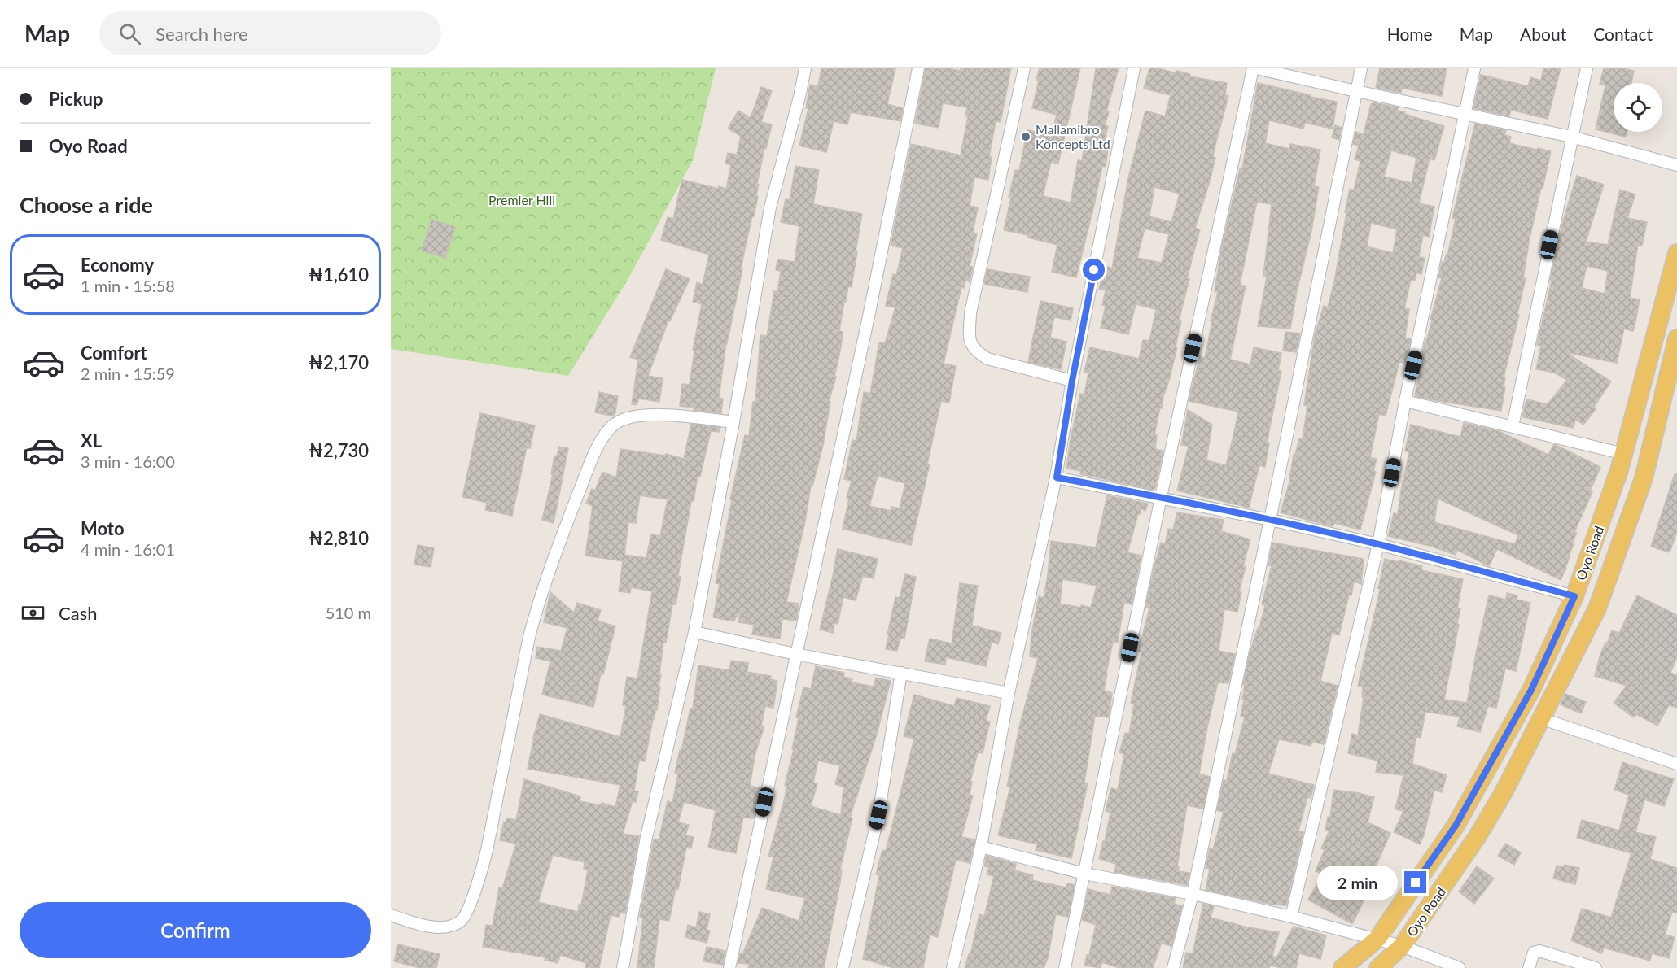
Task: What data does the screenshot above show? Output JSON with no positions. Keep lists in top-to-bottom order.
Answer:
{
  "streets": {
    "main road": ["Oyo Road"]
  },
  "parks": ["Premier Hill"],
  "places": ["Mallamibro Koncepts Ltd"],
  "page": {
    "header": "Map",
    "search": "Search here",
    "nav": [
      "Home",
      "Map",
      "About",
      "Contact"
    ],
    "banner": ["Pickup", "Oyo Road"],
    "heading": "Choose a ride",
    "list": [
      {
        "name": "Economy",
        "note": "1 min · 15:58",
        "value": "₦1,610"
      },
      {
        "name": "Comfort",
        "note": "2 min · 15:59",
        "value": "₦2,170"
      },
      {
        "name": "XL",
        "note": "3 min · 16:00",
        "value": "₦2,730"
      },
      {
        "name": "Moto",
        "note": "4 min · 16:01",
        "value": "₦2,810"
      }
    ],
    "pay": ["Cash", "510 m"],
    "bubble": "2 min",
    "buttons": "Confirm"
  }
}
